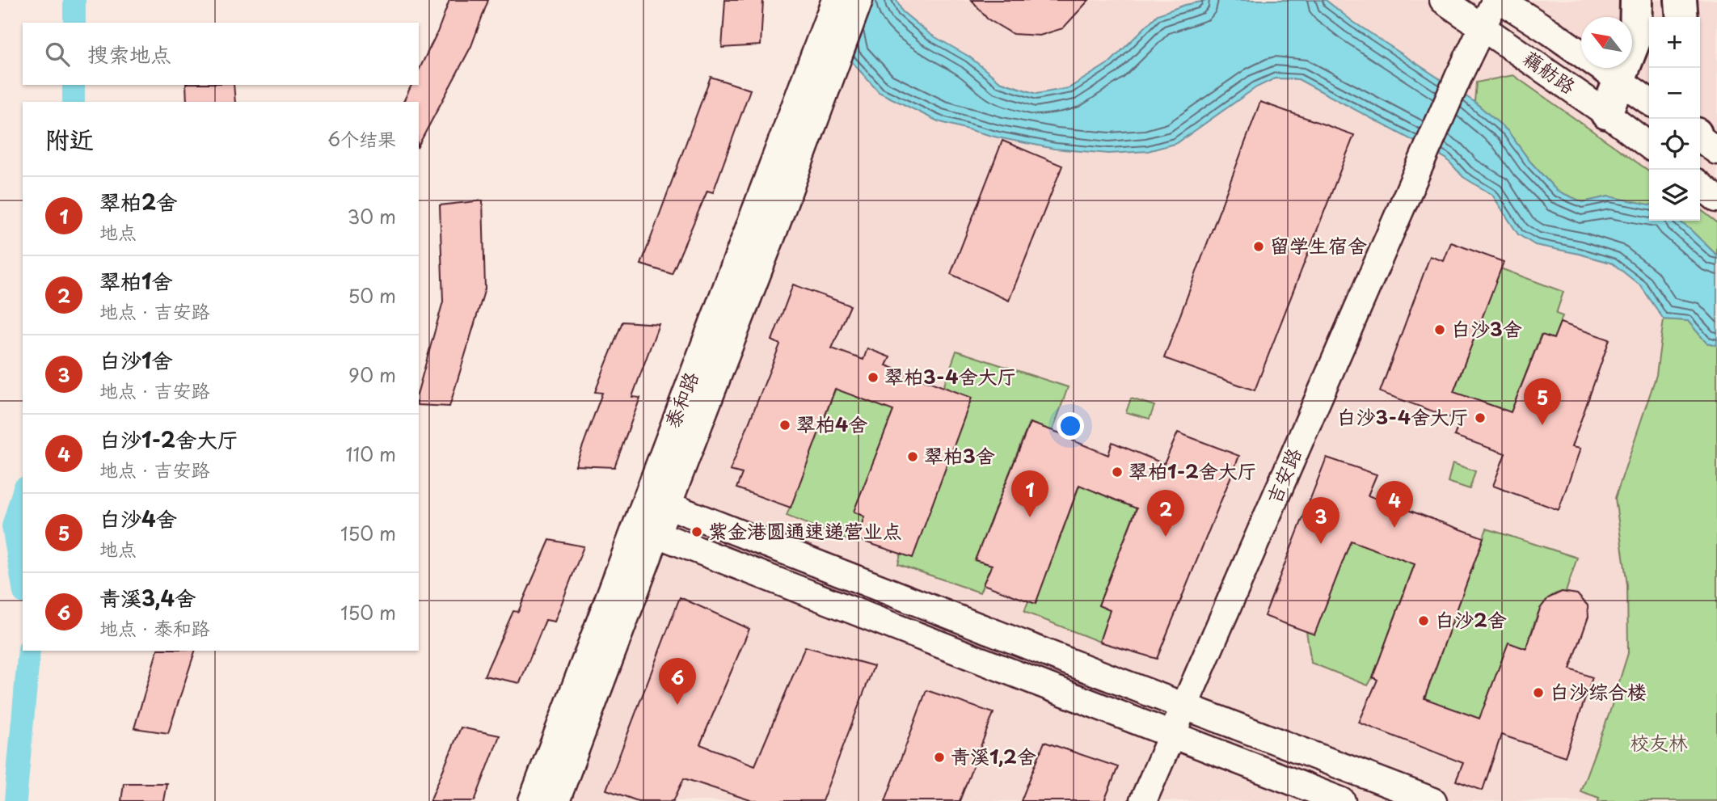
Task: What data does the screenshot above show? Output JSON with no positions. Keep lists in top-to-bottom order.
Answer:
{
  "streets": {
    "street": ["藕舫路", "泰和路", "吉安路"]
  },
  "crossings": [
    ["藕舫路", "吉安路"]
  ],
  "parks": ["校友林"],
  "places": [
    "留学生宿舍",
    "白沙3舍",
    "翠柏3-4舍大厅",
    "白沙3-4舍大厅",
    "翠柏4舍",
    "翠柏3舍",
    "翠柏1-2舍大厅",
    "紫金港圆通速递营业点",
    "白沙2舍",
    "白沙综合楼",
    "青溪1,2舍"
  ],
  "north": "top left",
  "page": {
    "map_buttons": ["+", "−"],
    "search": "搜索地点",
    "heading": ["附近", "6个结果"],
    "list": [
      {
        "mark": "1",
        "name": "翠柏2舍",
        "note": "地点",
        "value": "30 m"
      },
      {
        "mark": "2",
        "name": "翠柏1舍",
        "note": "地点 · 吉安路",
        "value": "50 m"
      },
      {
        "mark": "3",
        "name": "白沙1舍",
        "note": "地点 · 吉安路",
        "value": "90 m"
      },
      {
        "mark": "4",
        "name": "白沙1-2舍大厅",
        "note": "地点 · 吉安路",
        "value": "110 m"
      },
      {
        "mark": "5",
        "name": "白沙4舍",
        "note": "地点",
        "value": "150 m"
      },
      {
        "mark": "6",
        "name": "青溪3,4舍",
        "note": "地点 · 泰和路",
        "value": "150 m"
      }
    ],
    "pins": [
      "5",
      "1",
      "4",
      "2",
      "3",
      "6"
    ]
  }
}
